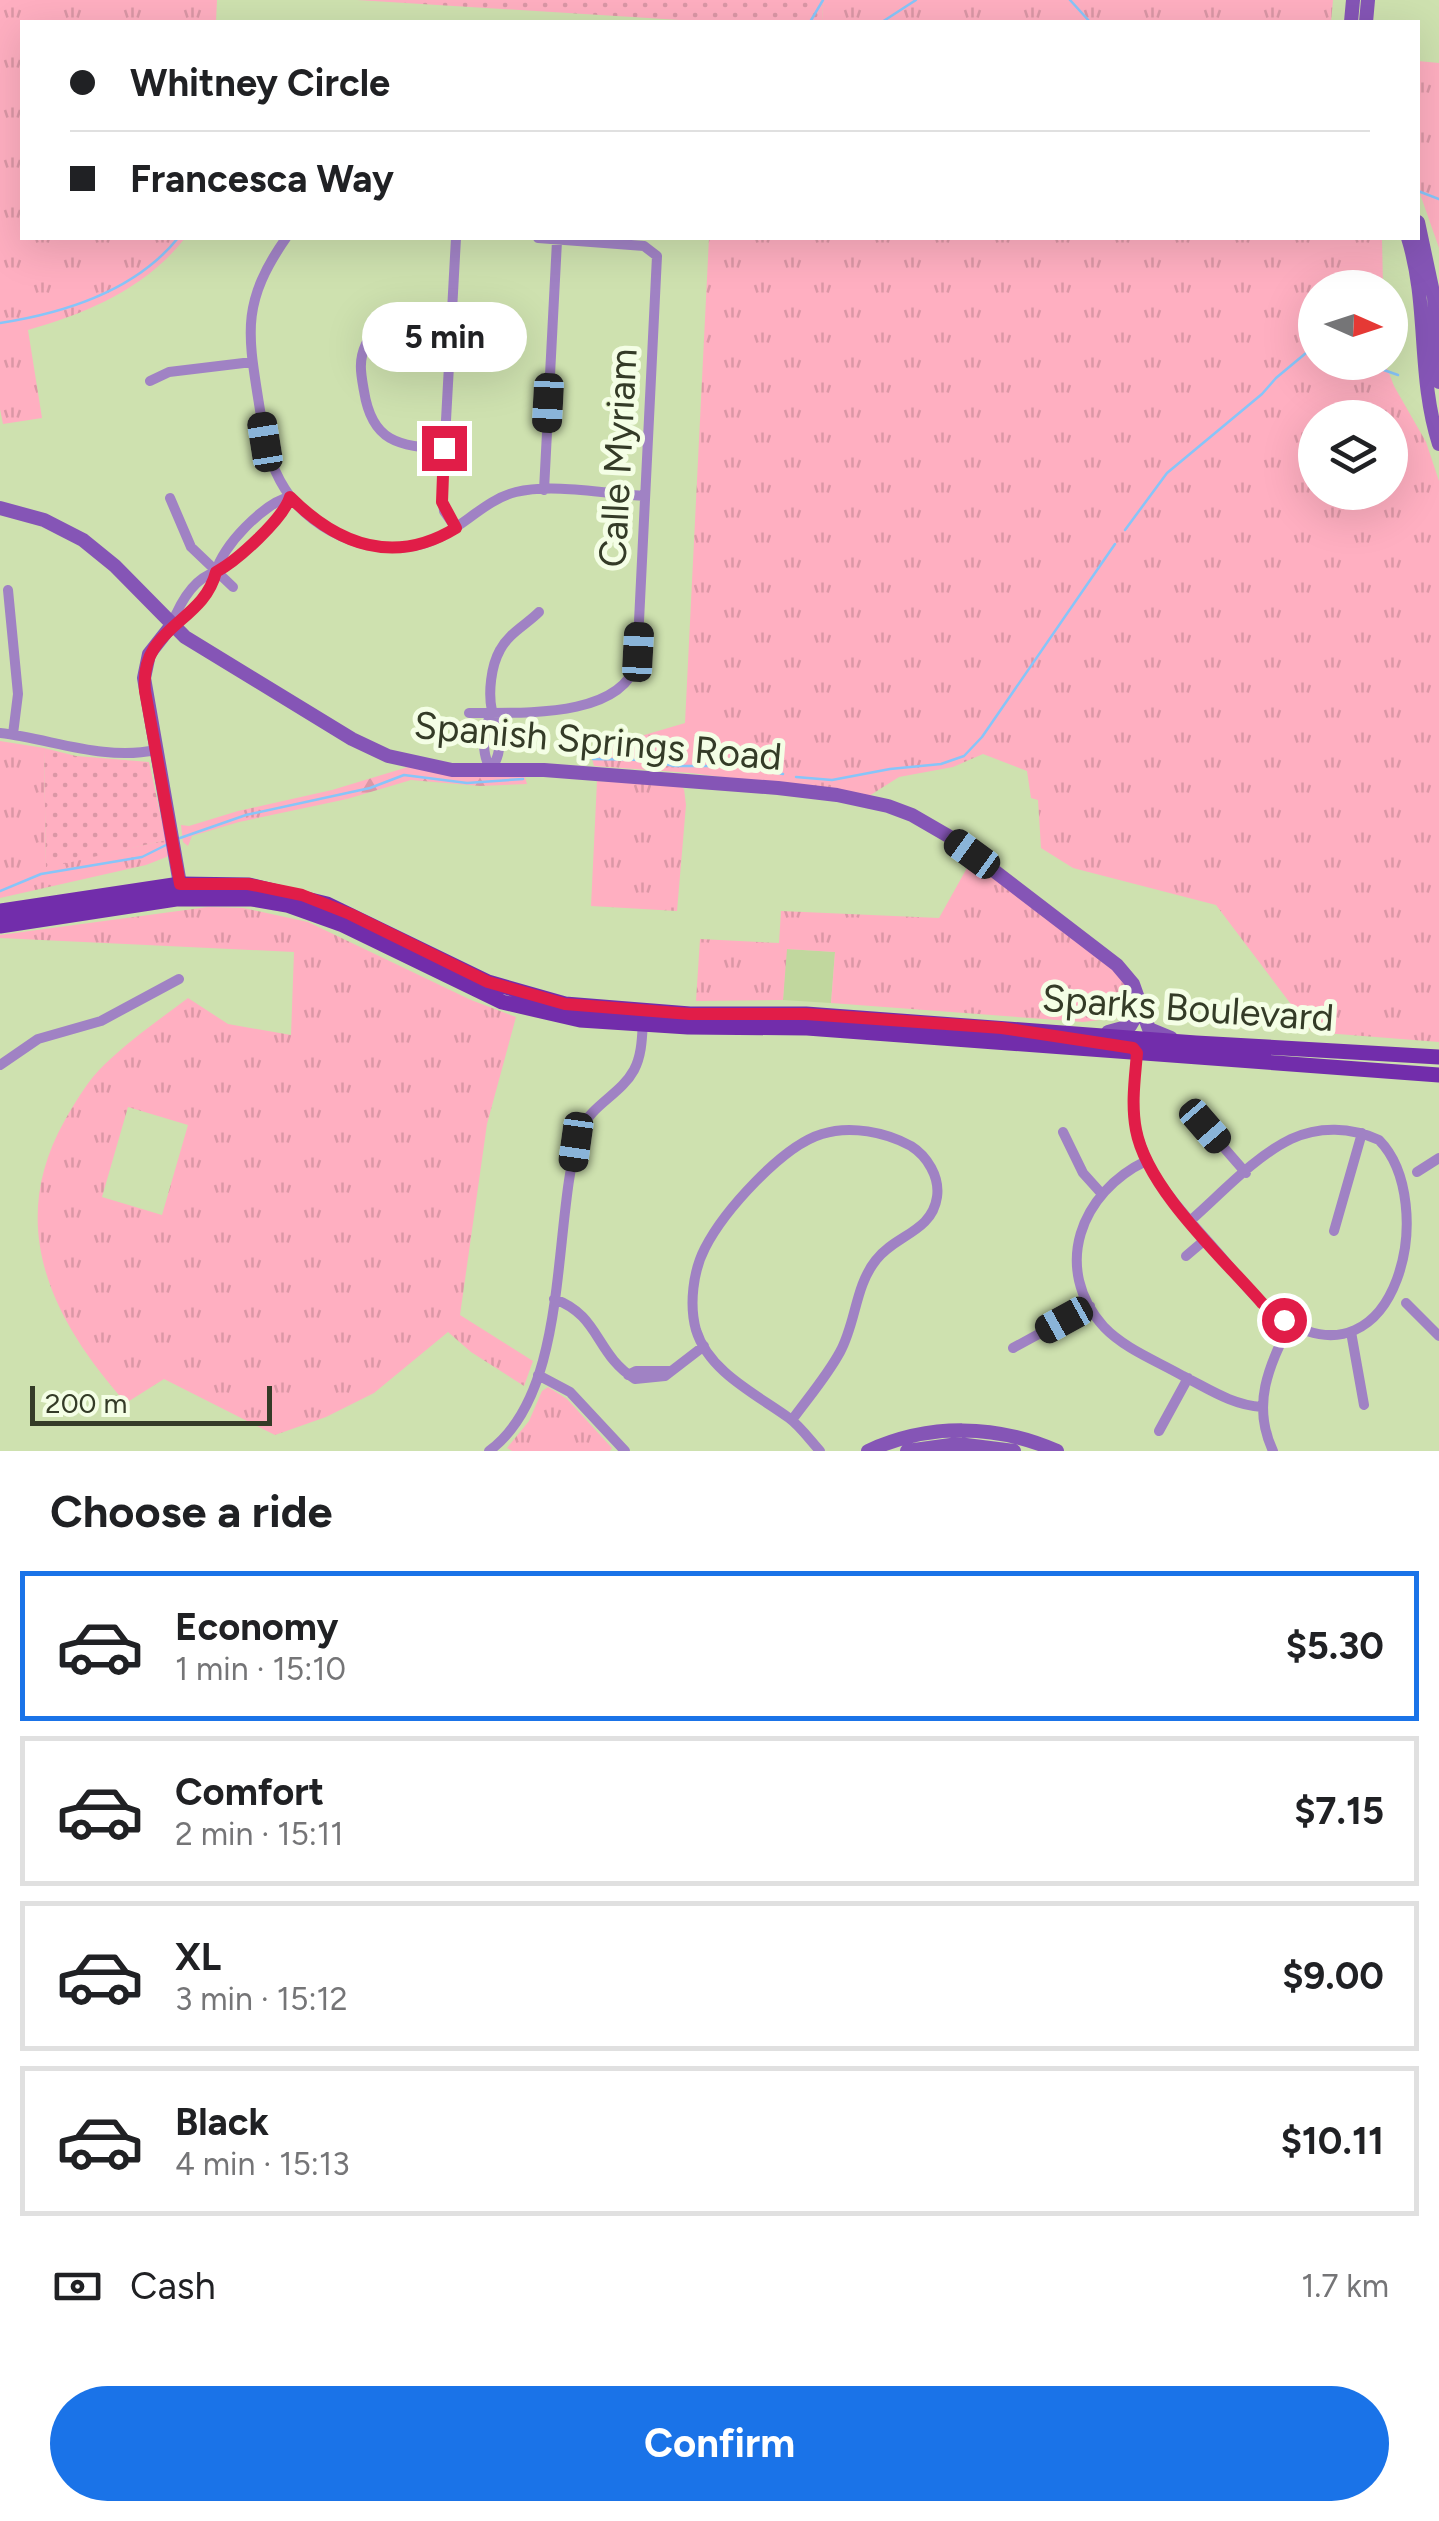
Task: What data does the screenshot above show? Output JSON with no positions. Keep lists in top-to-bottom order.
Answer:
{
  "streets": {
    "main road": ["Sparks Boulevard"],
    "street": ["Calle Myriam", "Spanish Springs Road"]
  },
  "crossings": [
    ["Spanish Springs Road", "Sparks Boulevard"]
  ],
  "scale_bar": "200 m",
  "north": "right",
  "page": {
    "banner": ["Whitney Circle", "Francesca Way"],
    "bubble": "5 min",
    "scale": "200 m",
    "heading": "Choose a ride",
    "list": [
      {
        "name": "Economy",
        "note": "1 min · 15:10",
        "value": "$5.30"
      },
      {
        "name": "Comfort",
        "note": "2 min · 15:11",
        "value": "$7.15"
      },
      {
        "name": "XL",
        "note": "3 min · 15:12",
        "value": "$9.00"
      },
      {
        "name": "Black",
        "note": "4 min · 15:13",
        "value": "$10.11"
      }
    ],
    "pay": ["Cash", "1.7 km"],
    "buttons": "Confirm"
  }
}
